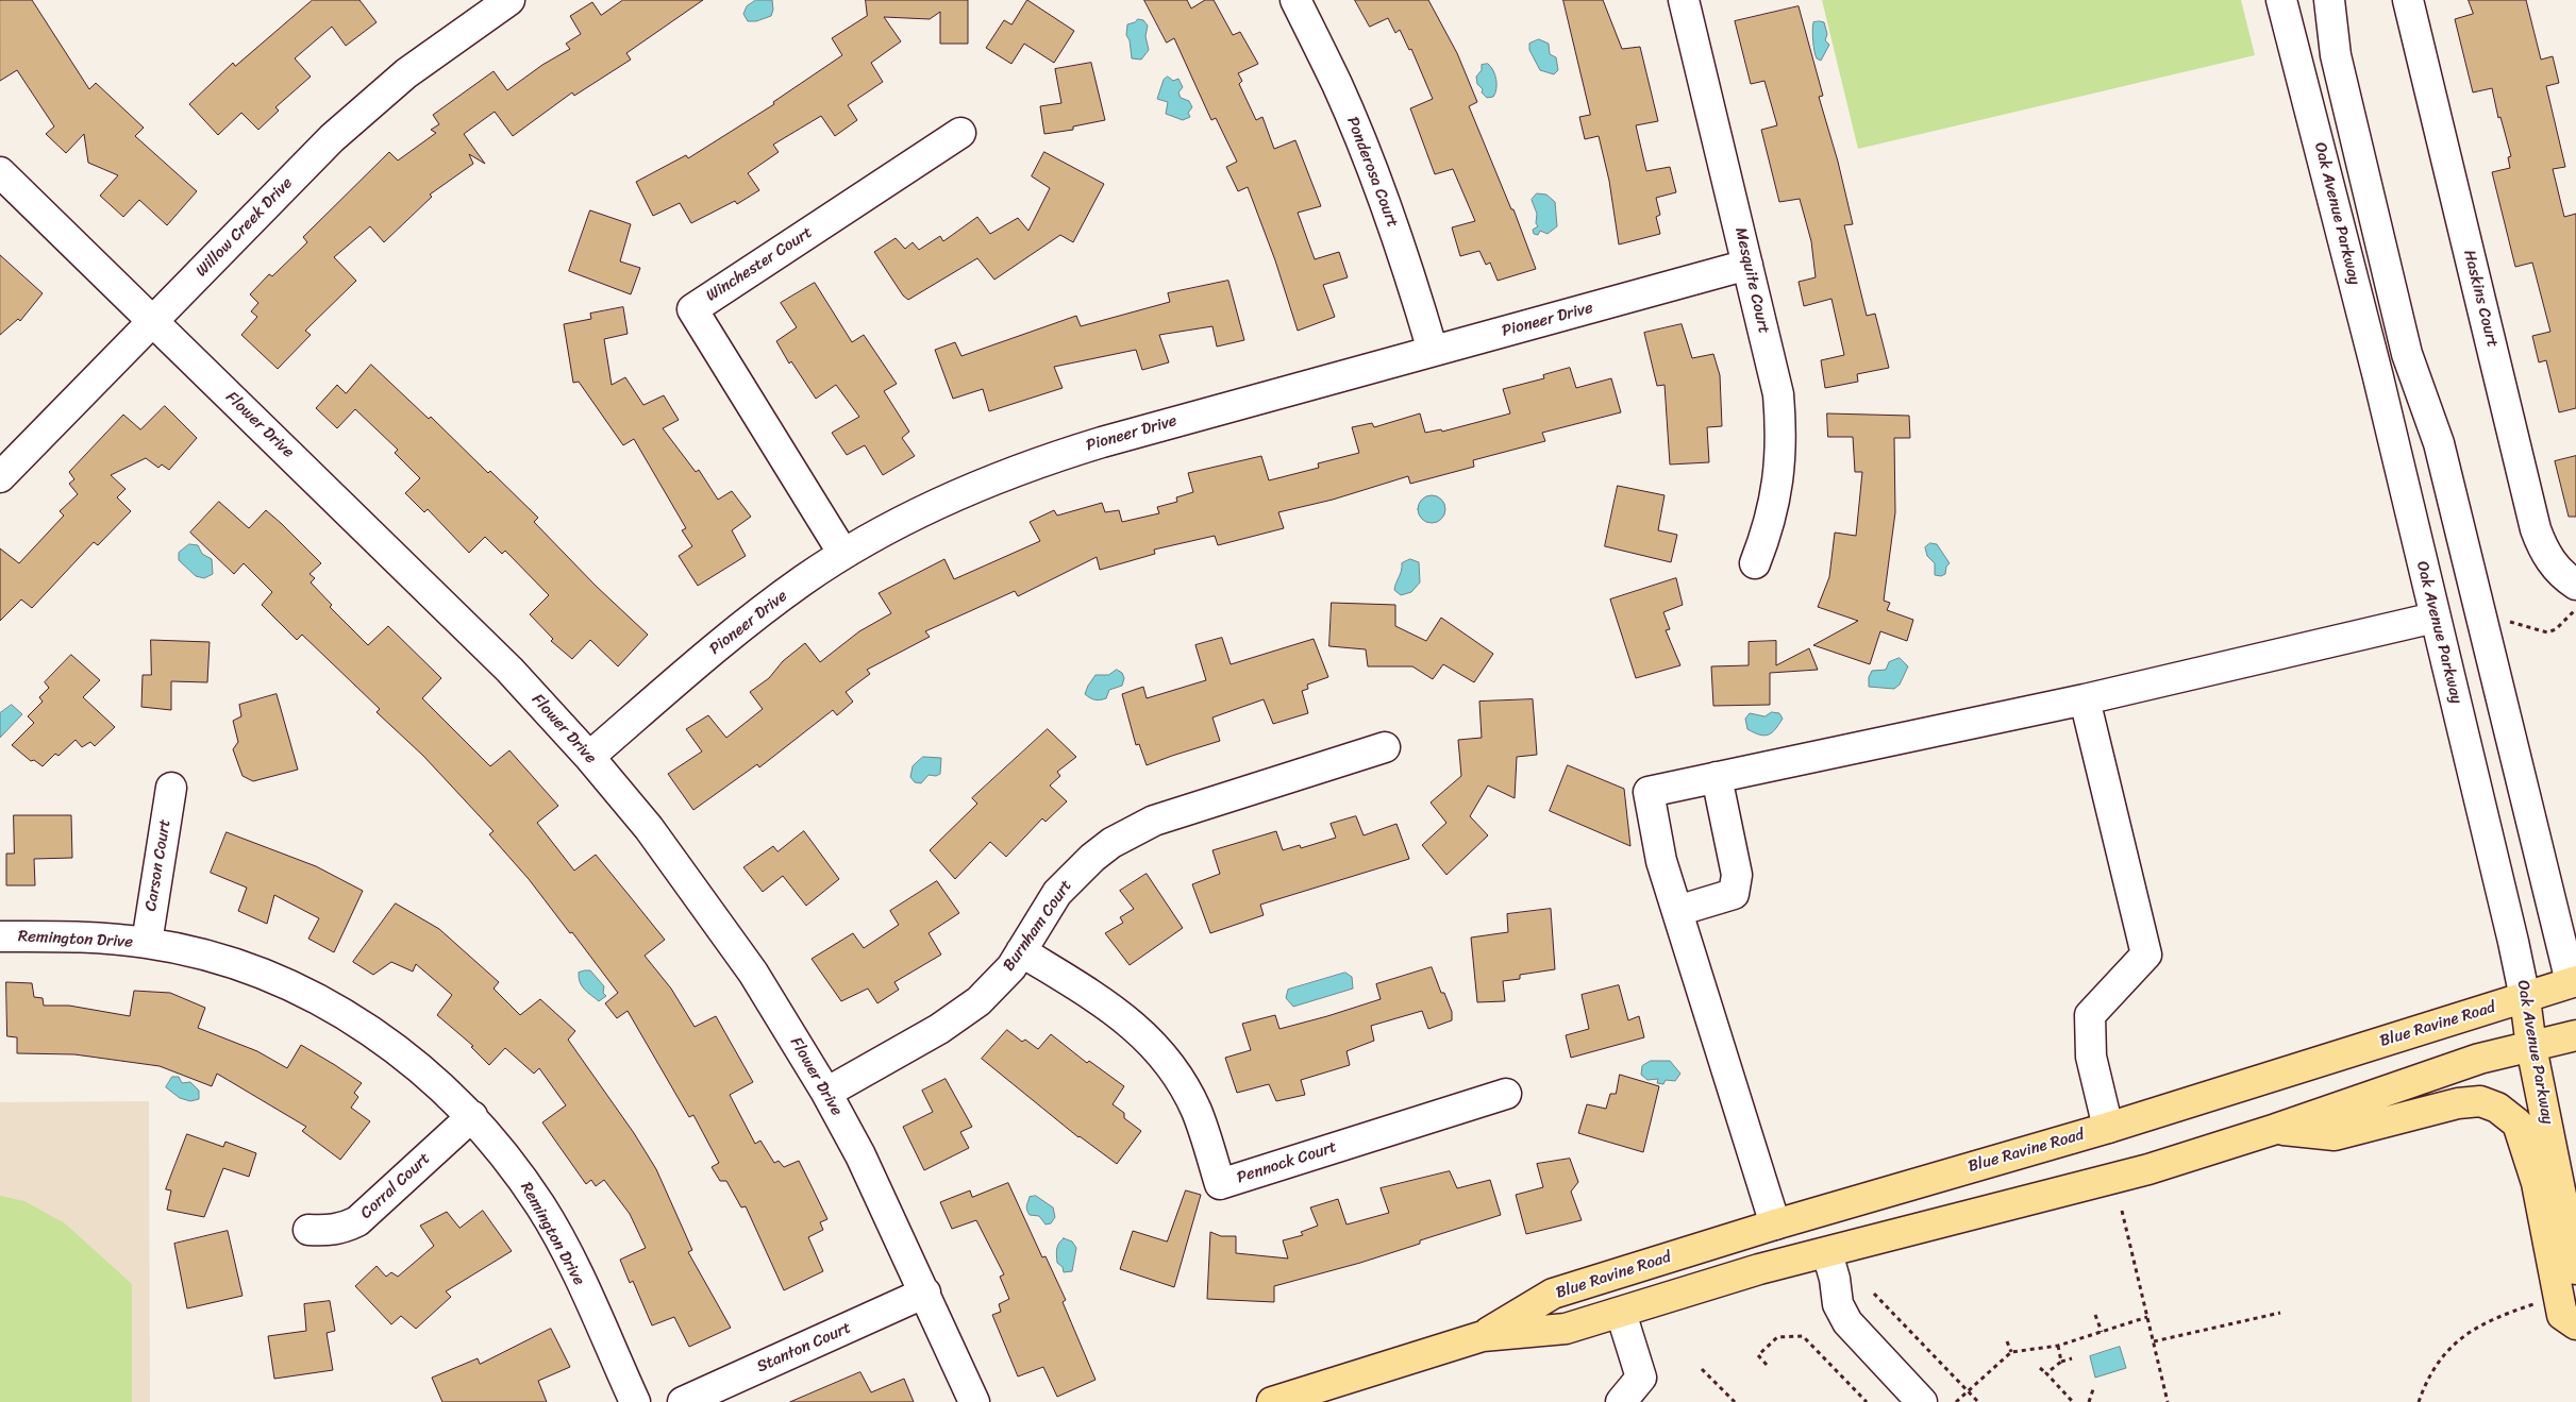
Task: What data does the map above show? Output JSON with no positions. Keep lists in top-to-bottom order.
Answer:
{
  "streets": {
    "main road": ["Oak Avenue Parkway", "Blue Ravine Road"],
    "street": [
      "Ponderosa Court",
      "Willow Creek Drive",
      "Winchester Court",
      "Mesquite Court",
      "Haskins Court",
      "Pioneer Drive",
      "Flower Drive",
      "Carson Court",
      "Burnham Court",
      "Remington Drive",
      "Pennock Court",
      "Corral Court",
      "Stanton Court"
    ]
  },
  "crossings": [
    ["Ponderosa Court", "Pioneer Drive"],
    ["Oak Avenue Parkway", "Blue Ravine Road"],
    ["Willow Creek Drive", "Flower Drive"],
    ["Winchester Court", "Pioneer Drive"],
    ["Mesquite Court", "Pioneer Drive"],
    ["Pioneer Drive", "Flower Drive"],
    ["Flower Drive", "Burnham Court"],
    ["Flower Drive", "Stanton Court"],
    ["Carson Court", "Remington Drive"],
    ["Burnham Court", "Pennock Court"],
    ["Remington Drive", "Corral Court"]
  ]
}
